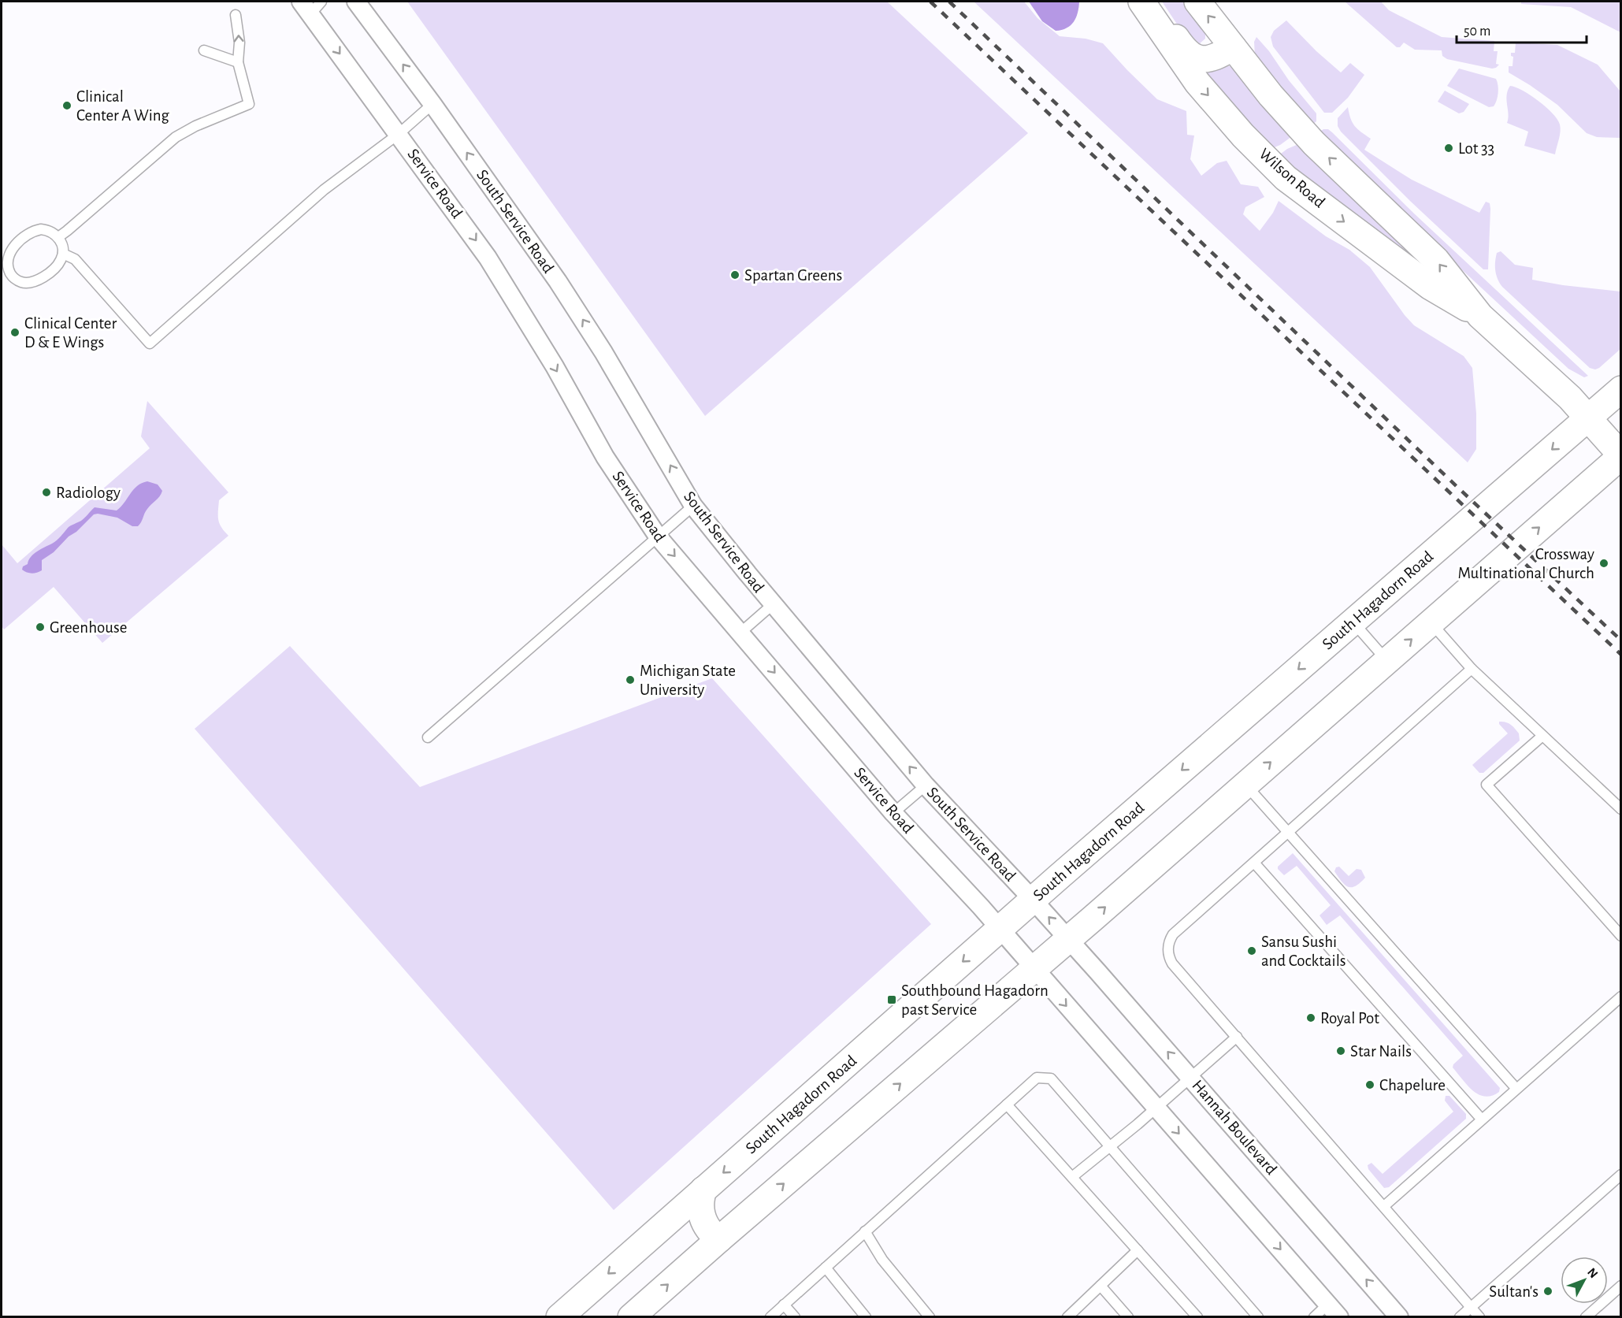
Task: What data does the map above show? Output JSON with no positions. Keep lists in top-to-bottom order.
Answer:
{
  "streets": {
    "street": [
      "Wilson Road",
      "Service Road",
      "South Service Road",
      "South Hagadorn Road",
      "Hannah Boulevard"
    ]
  },
  "crossings": [
    ["Wilson Road", "South Hagadorn Road"],
    ["Service Road", "South Hagadorn Road"],
    ["South Service Road", "South Hagadorn Road"],
    ["South Service Road", "Hannah Boulevard"]
  ],
  "one_way": ["Service Road", "South Service Road"],
  "places": {
    "other": [
      "Clinical Center A Wing",
      "Lot 33",
      "Spartan Greens",
      "Clinical Center D & E Wings",
      "Radiology",
      "Crossway Multinational Church",
      "Greenhouse",
      "Michigan State University",
      "Sansu Sushi and Cocktails",
      "Royal Pot",
      "Star Nails",
      "Chapelure",
      "Sultan's"
    ],
    "transit": ["Southbound Hagadorn past Service"]
  },
  "scale_bar": "50 m",
  "north": "top right"
}
